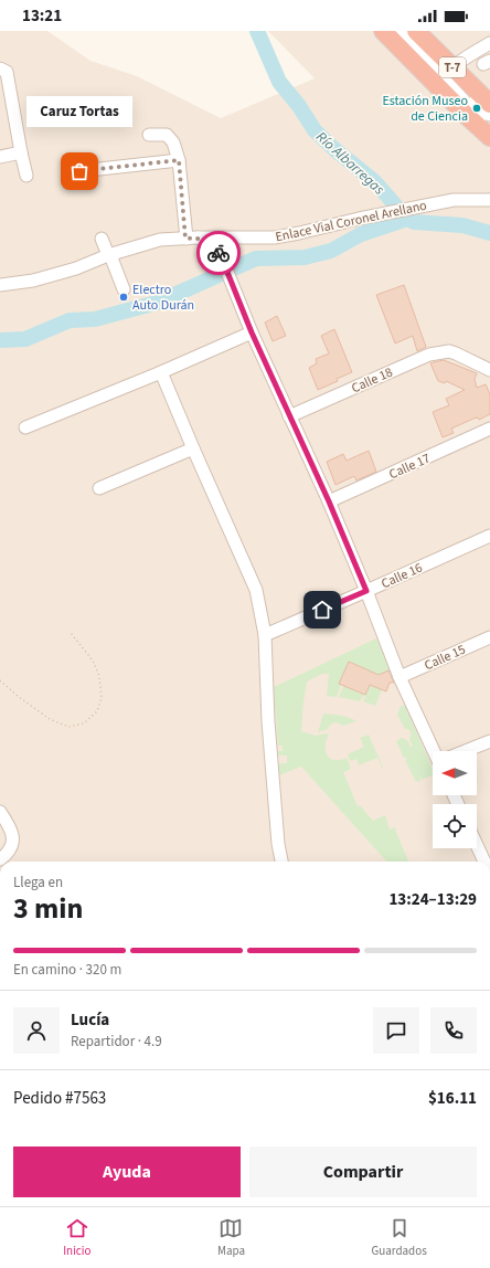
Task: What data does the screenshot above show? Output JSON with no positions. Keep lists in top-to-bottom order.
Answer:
{
  "streets": {
    "highway": ["T-7"],
    "street": [
      "Enlace Vial Coronel Arellano",
      "Calle 18",
      "Calle 17",
      "Calle 16",
      "Calle 15"
    ]
  },
  "water": ["Río Albarregas"],
  "places": ["Estación Museo de Ciencia", "Caruz Tortas", "Electro Auto Durán"],
  "north": "left",
  "page": {
    "status": "13:21",
    "bubble": "Caruz Tortas",
    "heading": ["3 min", "Llega en", "13:24–13:29"],
    "panel": [
      "Lucía",
      "Repartidor · 4.9",
      "Pedido #7563",
      "$16.11"
    ],
    "bar": "En camino · 320 m",
    "buttons": ["Ayuda", "Compartir"],
    "tabs": ["Inicio", "Mapa", "Guardados"]
  }
}
